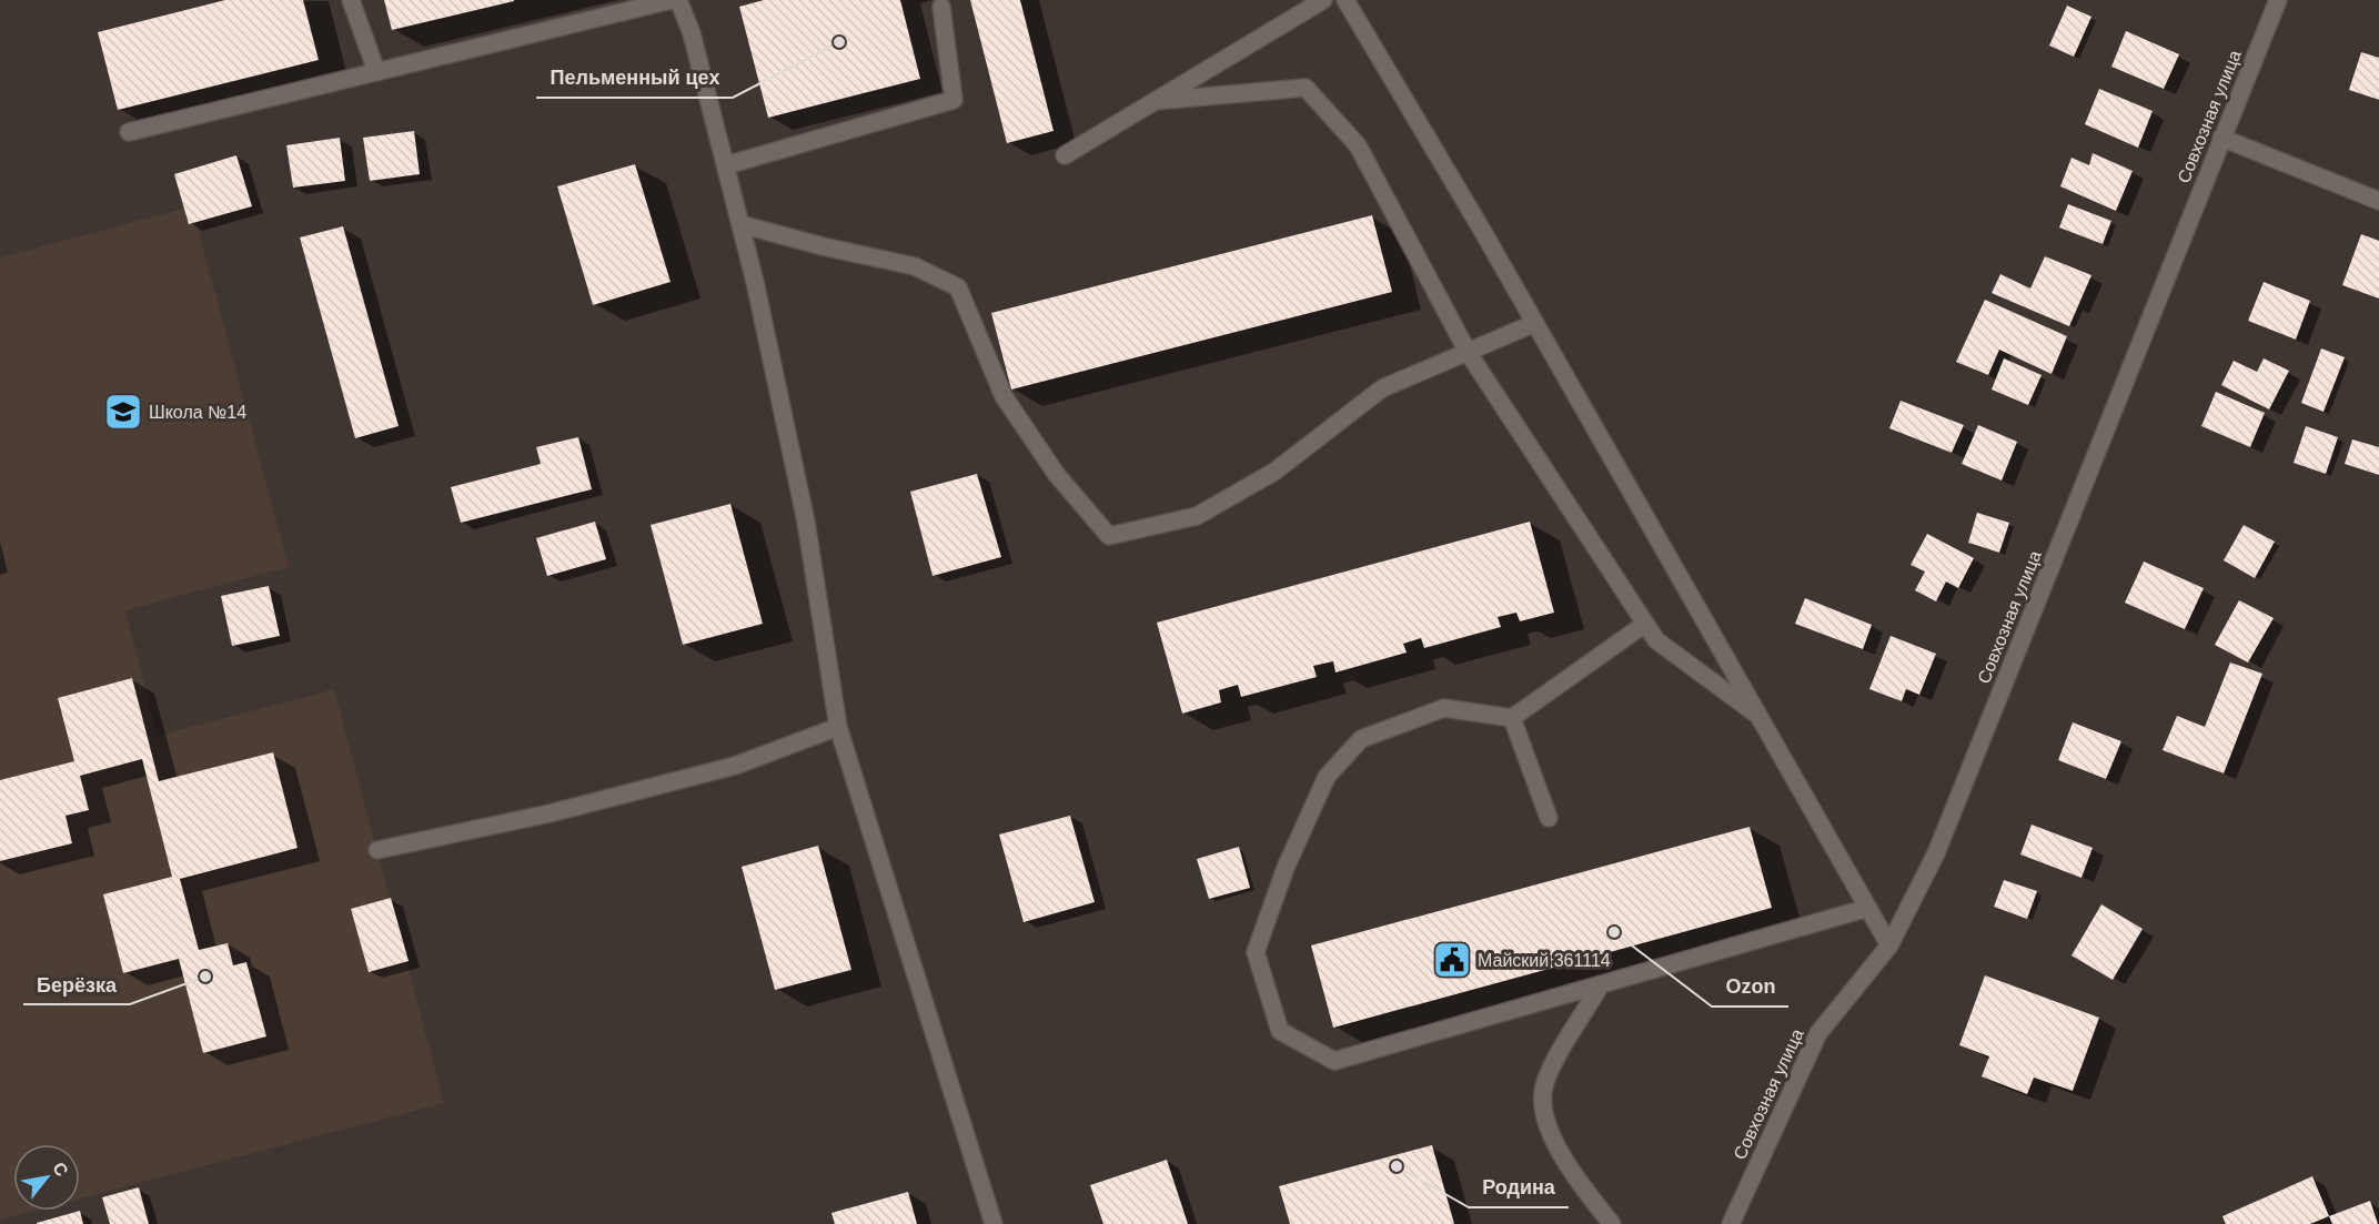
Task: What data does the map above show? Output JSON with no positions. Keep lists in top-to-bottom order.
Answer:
{
  "streets": {
    "street": ["Совхозная улица"]
  },
  "places": {
    "other": [
      "Пельменный цех",
      "Ozon",
      "Берёзка",
      "Родина"
    ],
    "school or university": ["Школа №14"],
    "public building": ["Майский 361114"]
  },
  "north": "top right"
}
